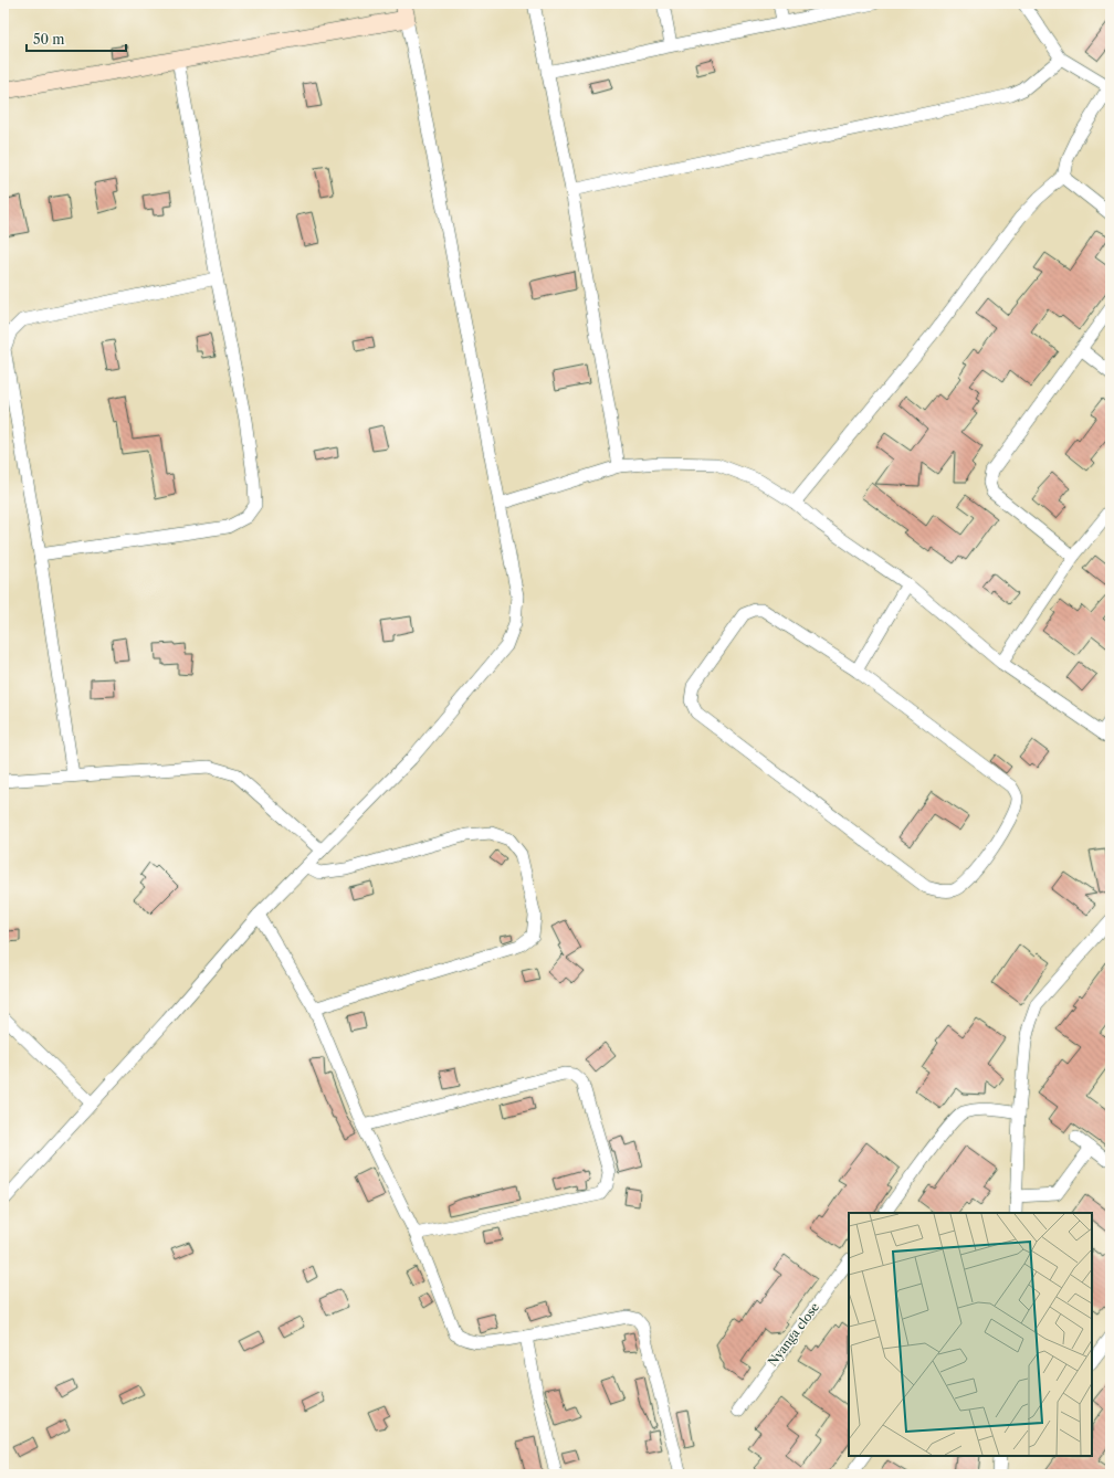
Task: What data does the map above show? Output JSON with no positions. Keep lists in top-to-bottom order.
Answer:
{
  "streets": {
    "street": ["Nyanga close"]
  },
  "scale_bar": "50 m"
}
